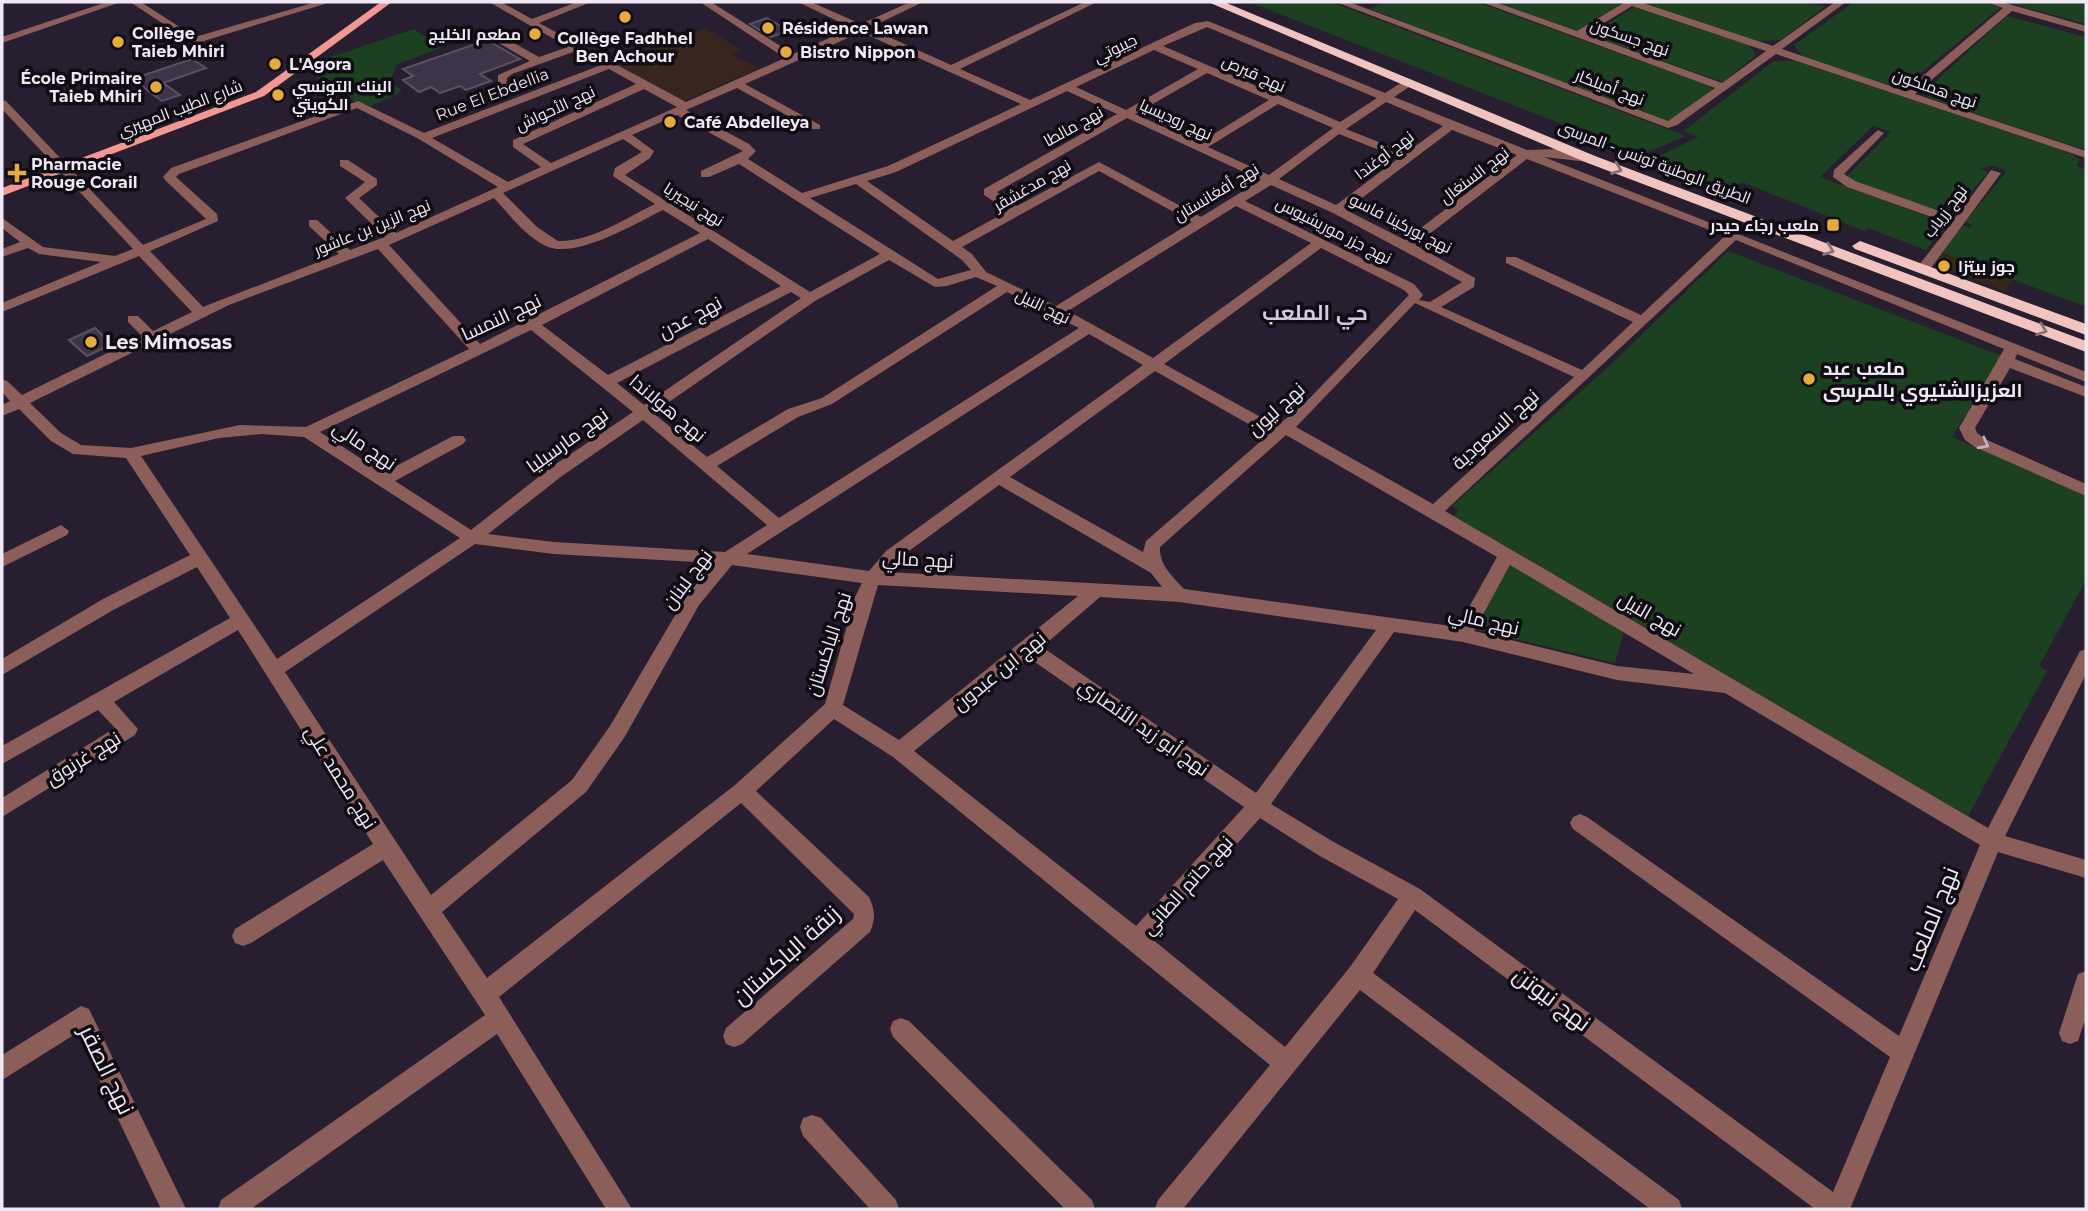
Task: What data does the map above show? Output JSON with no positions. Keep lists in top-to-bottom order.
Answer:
{
  "streets": {
    "highway": ["الطريق الوطنية تونس - المرسى"],
    "main road": ["شارع الطيب المهيري"],
    "street": [
      "نهج جسكون",
      "جيبوتي",
      "نهج قبرص",
      "نهج أميلكار",
      "نهج هملكون",
      "Rue El Ebdellia",
      "نهج الأحواش",
      "نهج روديسيا",
      "نهج مالطا",
      "نهج أوغندا",
      "نهج السنغال",
      "نهج مدغشقر",
      "نهج أفغانستان",
      "نهج نيجيريا",
      "نهج زرياب",
      "نهج بوركينا فاسو",
      "نهج الزين بن عاشور",
      "نهج جزر موريشيوس",
      "نهج النيل",
      "نهج النمسا",
      "نهج عدن",
      "نهج هولاندا",
      "نهج ليون",
      "نهج السعودية",
      "نهج مارسيليا",
      "نهج مالي",
      "نهج لبنان",
      "نهج الباكستان",
      "نهج ابن عبدون",
      "نهج أبو زيد الأنصاري",
      "نهج غرنوق",
      "نهج محمد علي",
      "نهج حاتم الطائي",
      "نهج الملعب",
      "زنقة الباكستان",
      "نهج نيوتن",
      "نهج الصقر"
    ]
  },
  "crossings": [
    ["نهج جسكون", "نهج أميلكار"],
    ["جيبوتي", "نهج قبرص"],
    ["جيبوتي", "نهج روديسيا"],
    ["جيبوتي", "نهج أوغندا"],
    ["جيبوتي", "نهج السنغال"],
    ["جيبوتي", "نهج أفغانستان"],
    ["جيبوتي", "نهج النيل"],
    ["جيبوتي", "نهج السعودية"],
    ["نهج قبرص", "نهج مالطا"],
    ["نهج قبرص", "نهج أوغندا"],
    ["نهج قبرص", "نهج أفغانستان"],
    ["نهج أميلكار", "نهج هملكون"],
    ["نهج الأحواش", "نهج الزين بن عاشور"],
    ["نهج روديسيا", "نهج مالطا"],
    ["نهج روديسيا", "نهج أفغانستان"],
    ["نهج روديسيا", "نهج بوركينا فاسو"],
    ["نهج مالطا", "نهج مدغشقر"],
    ["نهج أوغندا", "نهج بوركينا فاسو"],
    ["الطريق الوطنية تونس - المرسى", "نهج أفغانستان"],
    ["الطريق الوطنية تونس - المرسى", "نهج زرياب"],
    ["نهج السنغال", "نهج بوركينا فاسو"],
    ["نهج مدغشقر", "نهج أفغانستان"],
    ["نهج مدغشقر", "نهج النيل"],
    ["نهج أفغانستان", "نهج بوركينا فاسو"],
    ["نهج أفغانستان", "نهج جزر موريشيوس"],
    ["نهج أفغانستان", "نهج النيل"],
    ["نهج نيجيريا", "نهج الزين بن عاشور"],
    ["نهج نيجيريا", "نهج النمسا"],
    ["نهج نيجيريا", "نهج عدن"],
    ["نهج نيجيريا", "نهج مارسيليا"],
    ["نهج بوركينا فاسو", "نهج جزر موريشيوس"],
    ["نهج جزر موريشيوس", "نهج ليون"],
    ["نهج جزر موريشيوس", "نهج السعودية"],
    ["نهج جزر موريشيوس", "نهج الباكستان"],
    ["نهج النيل", "نهج ليون"],
    ["نهج النيل", "نهج السعودية"],
    ["نهج النيل", "نهج مالي"],
    ["نهج النيل", "نهج لبنان"],
    ["نهج النيل", "نهج الباكستان"],
    ["نهج النيل", "نهج الملعب"],
    ["نهج النمسا", "نهج هولاندا"],
    ["نهج النمسا", "نهج مالي"],
    ["نهج عدن", "نهج هولاندا"],
    ["نهج هولاندا", "نهج مارسيليا"],
    ["نهج هولاندا", "نهج لبنان"],
    ["نهج مارسيليا", "نهج مالي"],
    ["نهج مارسيليا", "نهج محمد علي"],
    ["نهج مالي", "نهج لبنان"],
    ["نهج مالي", "نهج الباكستان"],
    ["نهج مالي", "نهج ابن عبدون"],
    ["نهج مالي", "نهج محمد علي"],
    ["نهج مالي", "نهج حاتم الطائي"],
    ["نهج لبنان", "نهج محمد علي"],
    ["نهج الباكستان", "نهج محمد علي"],
    ["نهج الباكستان", "نهج حاتم الطائي"],
    ["نهج الباكستان", "زنقة الباكستان"],
    ["نهج ابن عبدون", "نهج أبو زيد الأنصاري"],
    ["نهج ابن عبدون", "نهج حاتم الطائي"],
    ["نهج أبو زيد الأنصاري", "نهج حاتم الطائي"],
    ["نهج أبو زيد الأنصاري", "نهج نيوتن"],
    ["نهج حاتم الطائي", "نهج نيوتن"],
    ["نهج الملعب", "نهج نيوتن"]
  ],
  "districts": ["حي الملعب"],
  "places": {
    "other": [
      "Collège Fadhhel Ben Achour",
      "Résidence Lawan",
      "مطعم الخليج",
      "Collège Taieb Mhiri",
      "Bistro Nippon",
      "L'Agora",
      "École Primaire Taieb Mhiri",
      "البنك التونسي الكويتي",
      "Café Abdelleya",
      "جوز بيتزا",
      "Les Mimosas",
      "ملعب عبد العزيزالشتيوي بالمرسى"
    ],
    "health": ["Pharmacie Rouge Corail"],
    "transit": ["ملعب رجاء حيدر"]
  }
}
